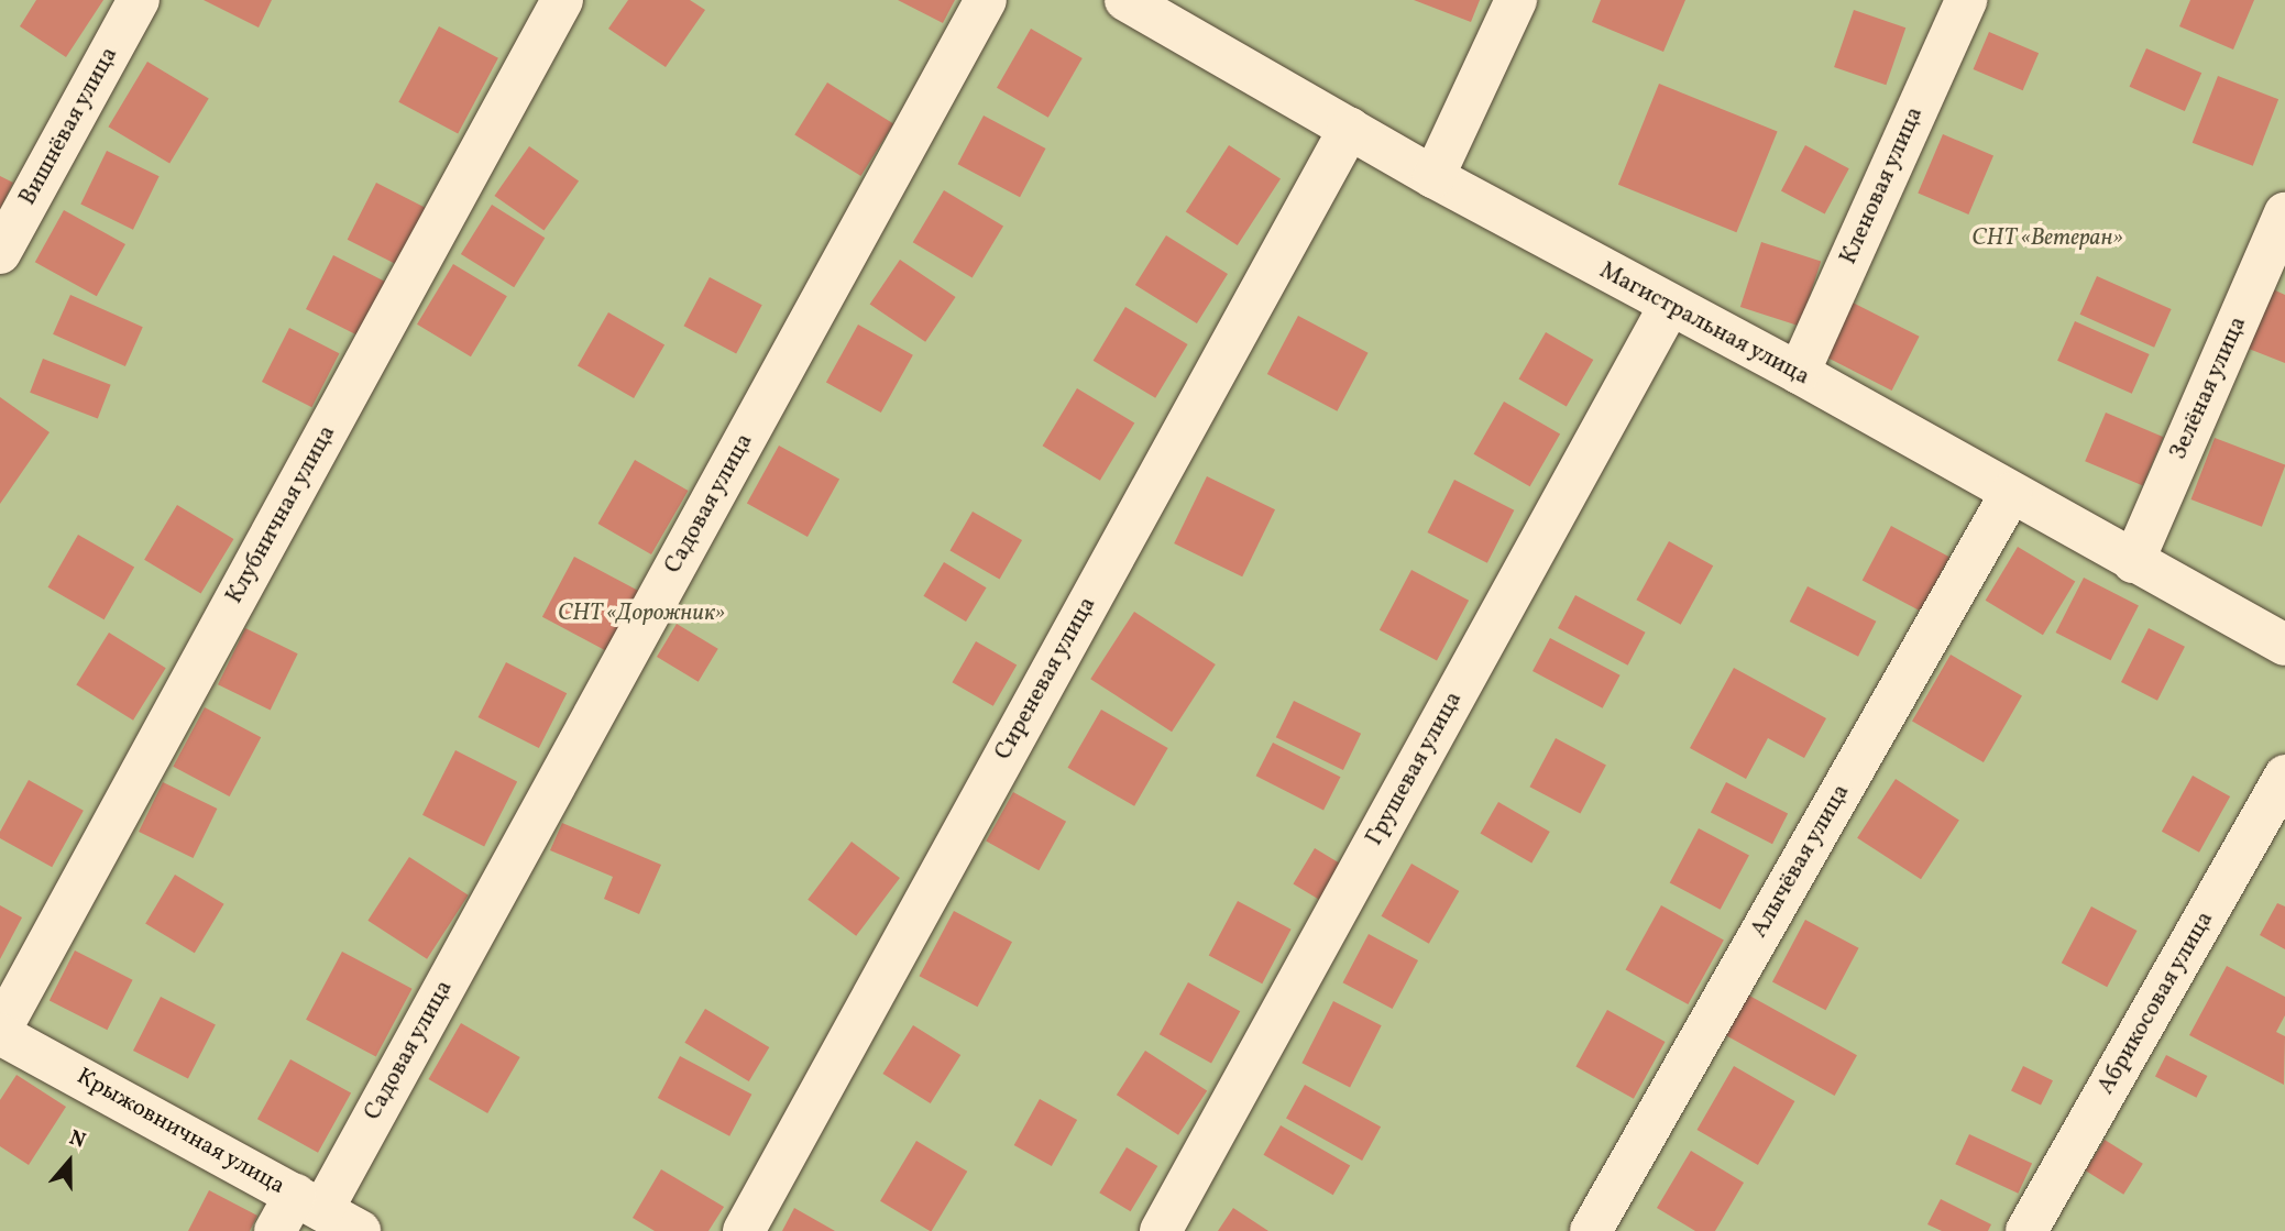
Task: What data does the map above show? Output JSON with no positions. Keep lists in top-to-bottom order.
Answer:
{
  "streets": {
    "street": [
      "Вишнёвая улица",
      "Кленовая улица",
      "Магистральная улица",
      "Зелёная улица",
      "Садовая улица",
      "Клубничная улица",
      "Сиреневая улица",
      "Грушевая улица",
      "Алычёвая улица",
      "Абрикосовая улица",
      "Крыжовничная улица"
    ]
  },
  "crossings": [
    ["Кленовая улица", "Магистральная улица"],
    ["Магистральная улица", "Зелёная улица"],
    ["Магистральная улица", "Сиреневая улица"],
    ["Магистральная улица", "Грушевая улица"],
    ["Магистральная улица", "Алычёвая улица"],
    ["Садовая улица", "Крыжовничная улица"],
    ["Клубничная улица", "Крыжовничная улица"]
  ],
  "parks": ["СНТ «Ветеран»", "СНТ «Дорожник»"],
  "north": "top"
}
